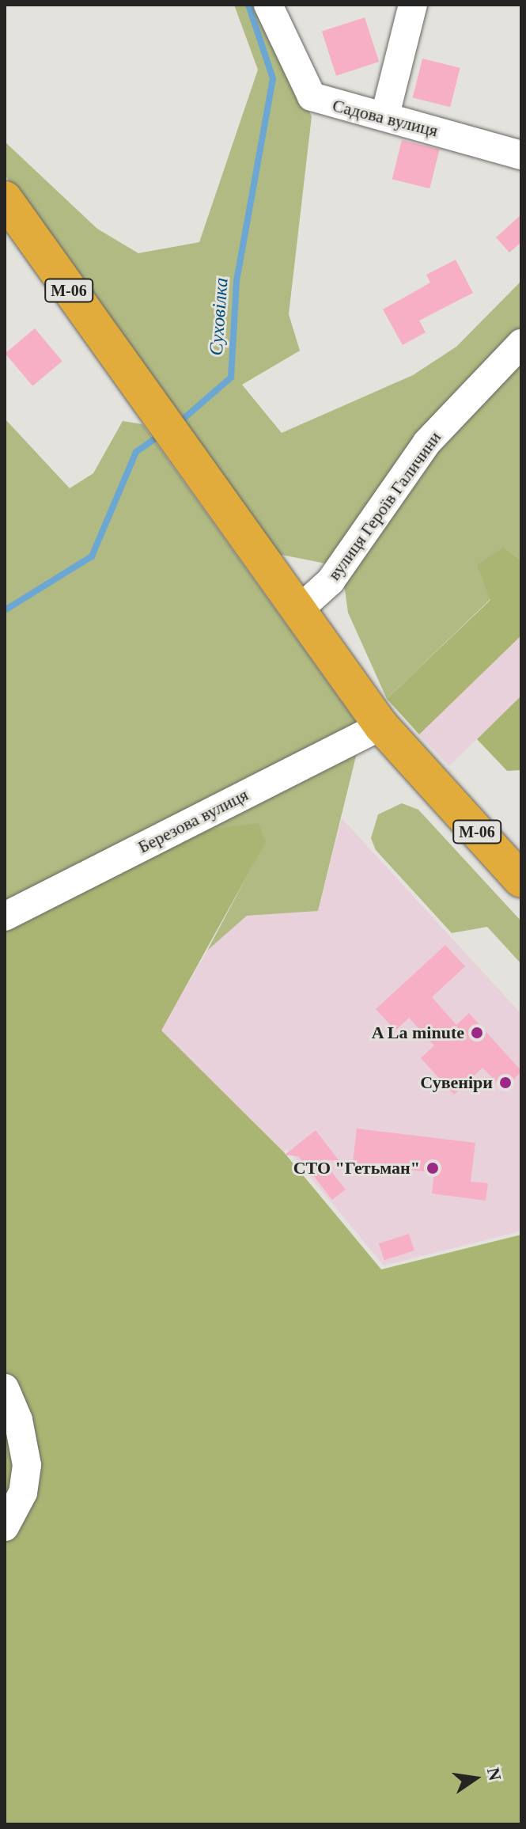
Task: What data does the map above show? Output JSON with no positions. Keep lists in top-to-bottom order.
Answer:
{
  "streets": {
    "highway": ["М-06"],
    "street": ["Садова вулиця", "вулиця Героїв Галичини", "Березова вулиця"]
  },
  "crossings": [
    ["М-06", "вулиця Героїв Галичини"],
    ["М-06", "Березова вулиця"]
  ],
  "water": ["Суховілка"],
  "places": ["A La minute", "Сувеніри", "СТО \"Гетьман\""],
  "north": "right"
}
